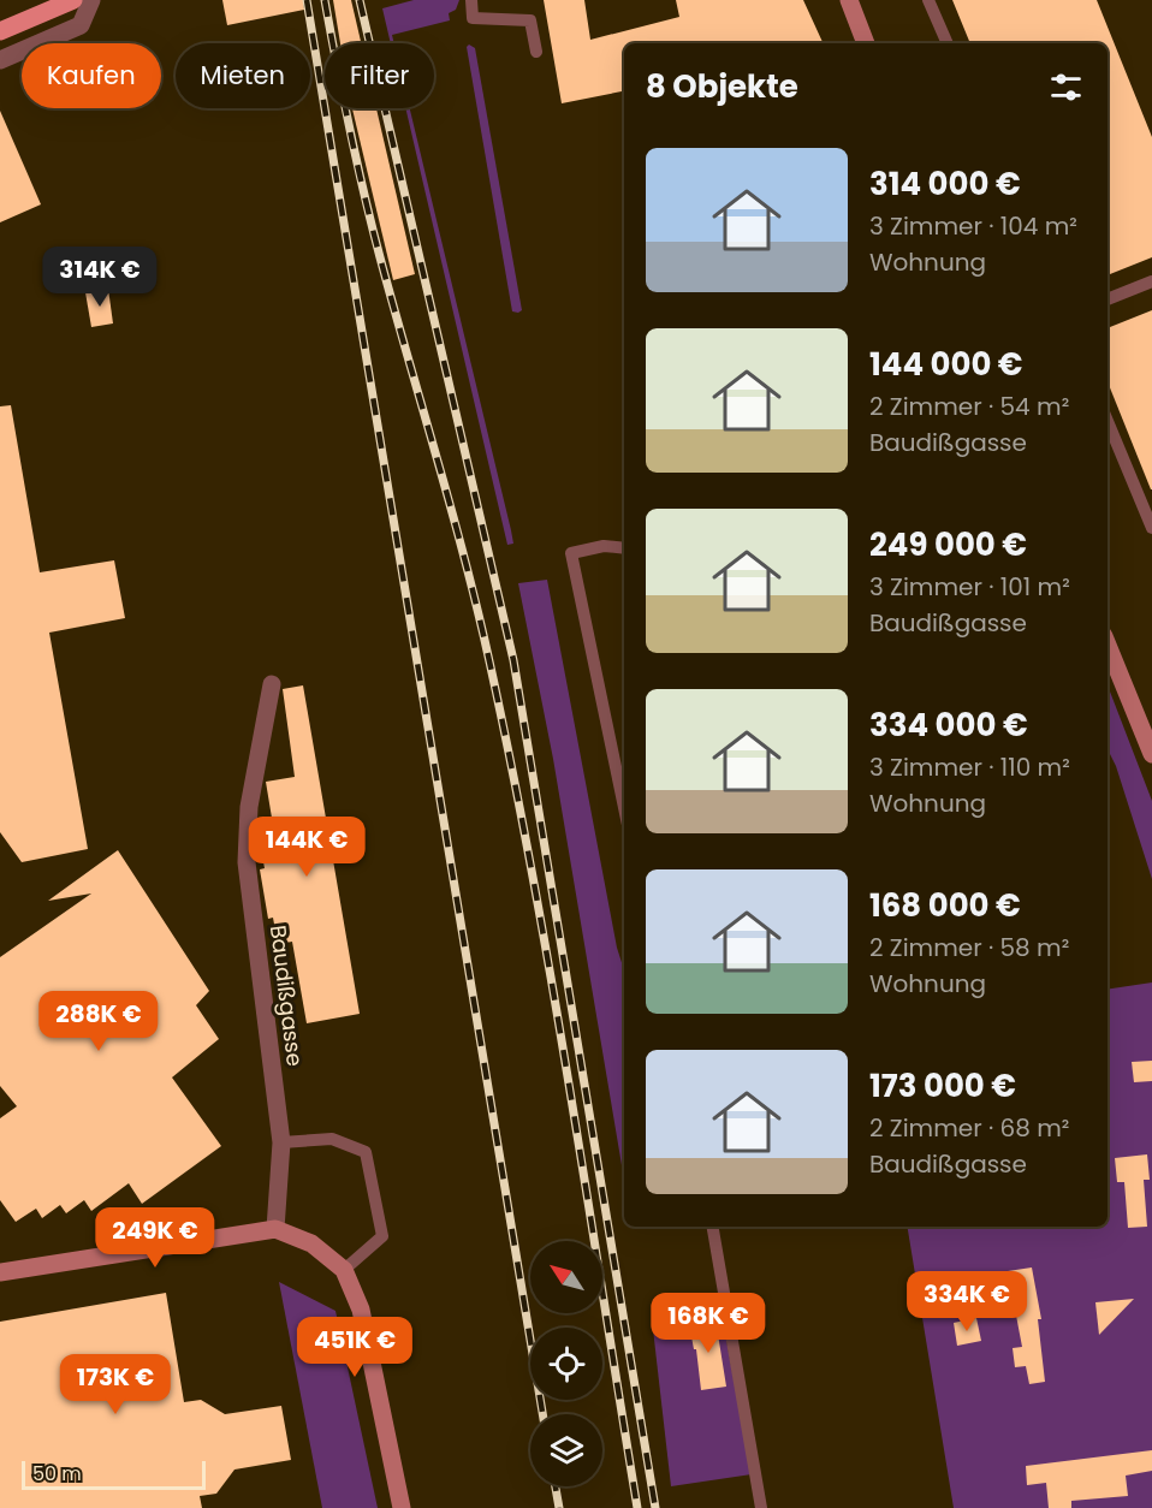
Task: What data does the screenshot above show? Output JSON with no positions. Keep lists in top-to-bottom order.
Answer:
{
  "streets": {
    "street": ["Baudißgasse"]
  },
  "scale_bar": "50 m",
  "north": "top left",
  "page": {
    "chip": ["Kaufen", "Mieten", "Filter"],
    "heading": "8 Objekte",
    "list": [
      {
        "name": "314 000 €",
        "note": "3 Zimmer · 104 m² · Wohnung"
      },
      {
        "name": "144 000 €",
        "note": "2 Zimmer · 54 m² · Baudißgasse"
      },
      {
        "name": "249 000 €",
        "note": "3 Zimmer · 101 m² · Baudißgasse"
      },
      {
        "name": "334 000 €",
        "note": "3 Zimmer · 110 m² · Wohnung"
      },
      {
        "name": "168 000 €",
        "note": "2 Zimmer · 58 m² · Wohnung"
      },
      {
        "name": "173 000 €",
        "note": "2 Zimmer · 68 m² · Baudißgasse"
      }
    ],
    "price": [
      "314K €",
      "144K €",
      "288K €",
      "249K €",
      "334K €",
      "168K €",
      "451K €",
      "173K €"
    ],
    "scale": "50 m"
  }
}
